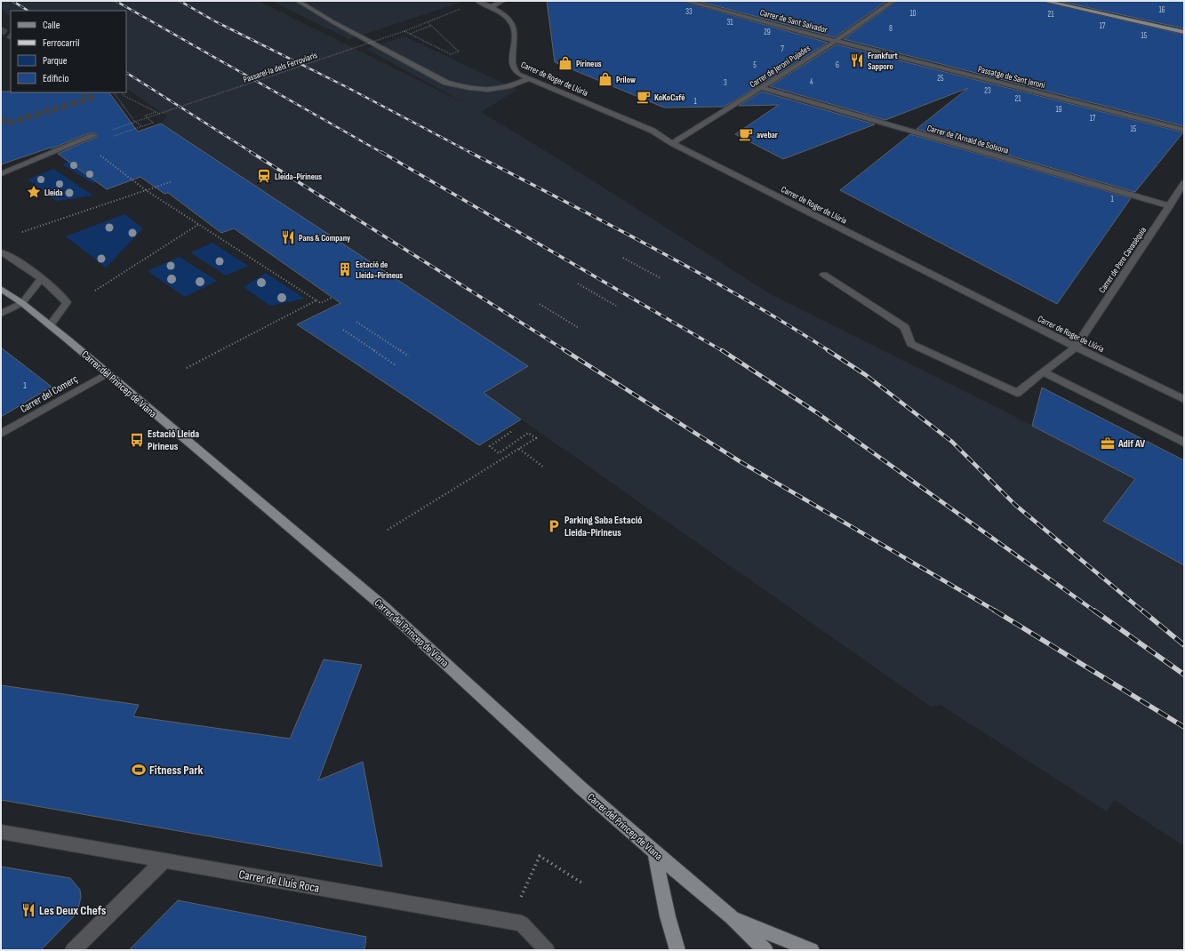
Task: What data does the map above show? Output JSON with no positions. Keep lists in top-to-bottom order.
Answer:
{
  "streets": {
    "main road": ["Carrer del Princep de Viana"],
    "street": [
      "Carrer de Sant Salvador",
      "Carrer de Jeroni Pujades",
      "Passatge de Sant Jeroni",
      "Carrer de Roger de Llúria",
      "Carrer de l'Arnald de Solsona",
      "Carrer de Pere Cavasèquia",
      "Carrer del Comerç",
      "Carrer de Lluís Roca"
    ],
    "path": ["Passarel·la dels Ferroviaris"]
  },
  "crossings": [
    ["Carrer de Sant Salvador", "Carrer de Jeroni Pujades"],
    ["Carrer de Sant Salvador", "Passatge de Sant Jeroni"],
    ["Carrer de Jeroni Pujades", "Passatge de Sant Jeroni"],
    ["Carrer de Jeroni Pujades", "Carrer de Roger de Llúria"],
    ["Carrer de Jeroni Pujades", "Carrer de l'Arnald de Solsona"],
    ["Passarel·la dels Ferroviaris", "Carrer de Roger de Llúria"],
    ["Carrer de Roger de Llúria", "Carrer de Pere Cavasèquia"],
    ["Carrer de l'Arnald de Solsona", "Carrer de Pere Cavasèquia"],
    ["Carrer del Princep de Viana", "Carrer del Comerç"]
  ],
  "places": {
    "restaurant": ["Frankfurt Sapporo", "Pans & Company", "Les Deux Chefs"],
    "shop": ["Pirineus", "Prilow"],
    "cafe": ["KoKoCafé", "avebar"],
    "station": ["Lleida-Pirineus"],
    "place": ["Lleida"],
    "building": ["Estació de Lleida-Pirineus"],
    "bus stop": ["Estació Lleida Pirineus"],
    "office": ["Adif AV"],
    "parking": ["Parking Saba Estació Lleida-Pirineus"],
    "sports": ["Fitness Park"]
  },
  "house_numbers": [
    "16",
    "33",
    "10",
    "21",
    "31",
    "17",
    "8",
    "29",
    "15",
    "7",
    "5",
    "6",
    "25",
    "4",
    "3",
    "23",
    "21",
    "1",
    "19",
    "17",
    "15",
    "1",
    "1"
  ],
  "legend": [
    "Calle",
    "Ferrocarril",
    "Parque",
    "Edificio"
  ]
}
